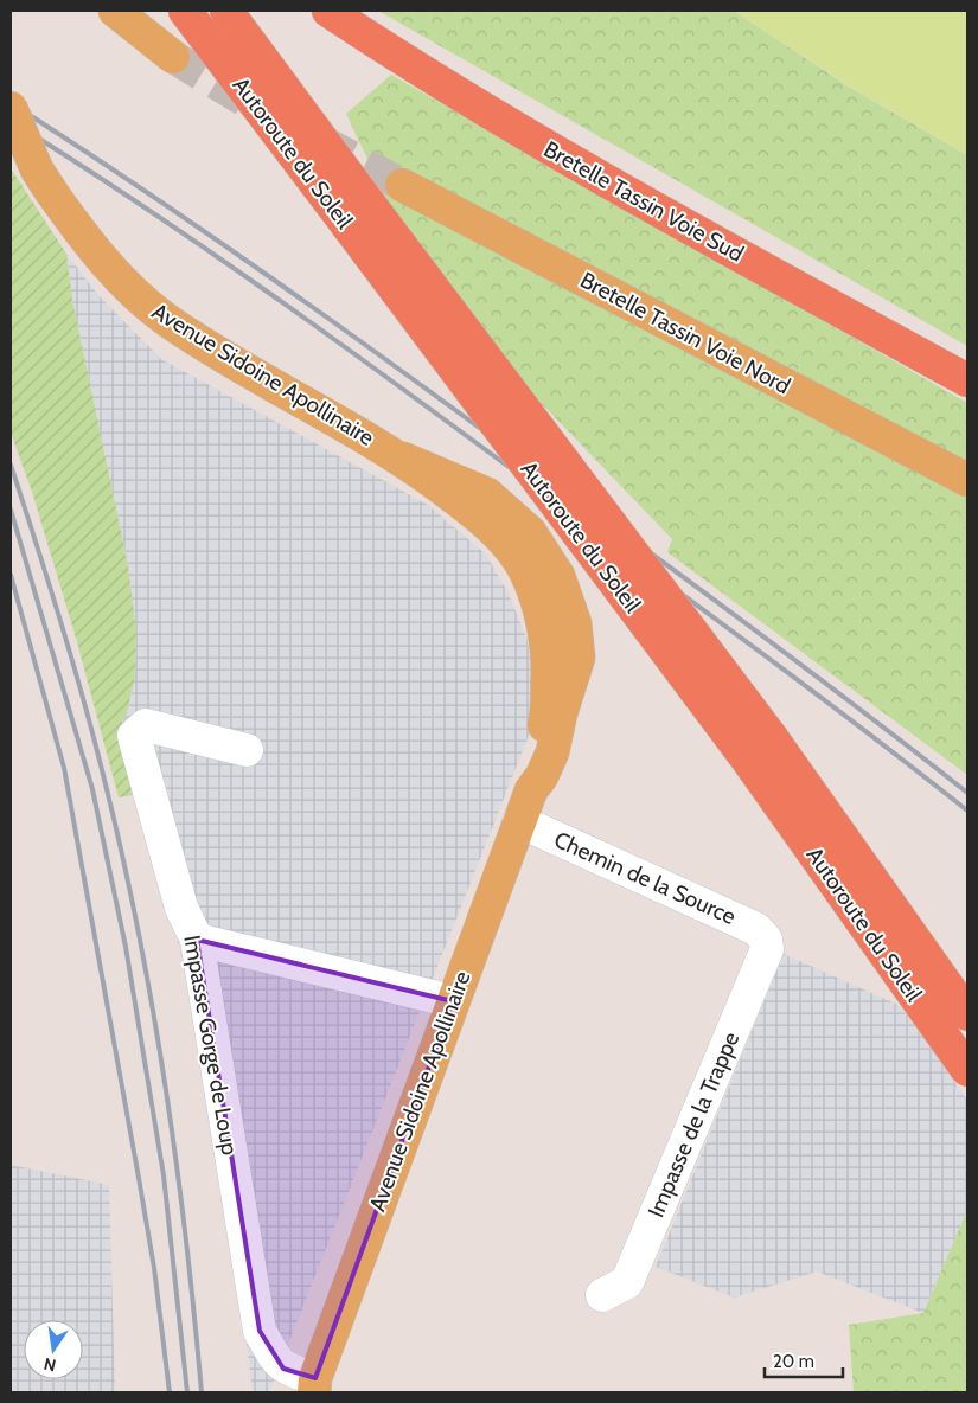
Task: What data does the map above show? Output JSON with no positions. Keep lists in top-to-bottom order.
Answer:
{
  "streets": {
    "highway": ["Autoroute du Soleil", "Bretelle Tassin Voie Sud"],
    "main road": ["Bretelle Tassin Voie Nord", "Avenue Sidoine Apollinaire"],
    "street": ["Chemin de la Source", "Impasse Gorge de Loup", "Impasse de la Trappe"]
  },
  "crossings": [
    ["Avenue Sidoine Apollinaire", "Chemin de la Source"],
    ["Avenue Sidoine Apollinaire", "Impasse Gorge de Loup"],
    ["Chemin de la Source", "Impasse de la Trappe"]
  ],
  "scale_bar": "20 m",
  "north": "bottom"
}
